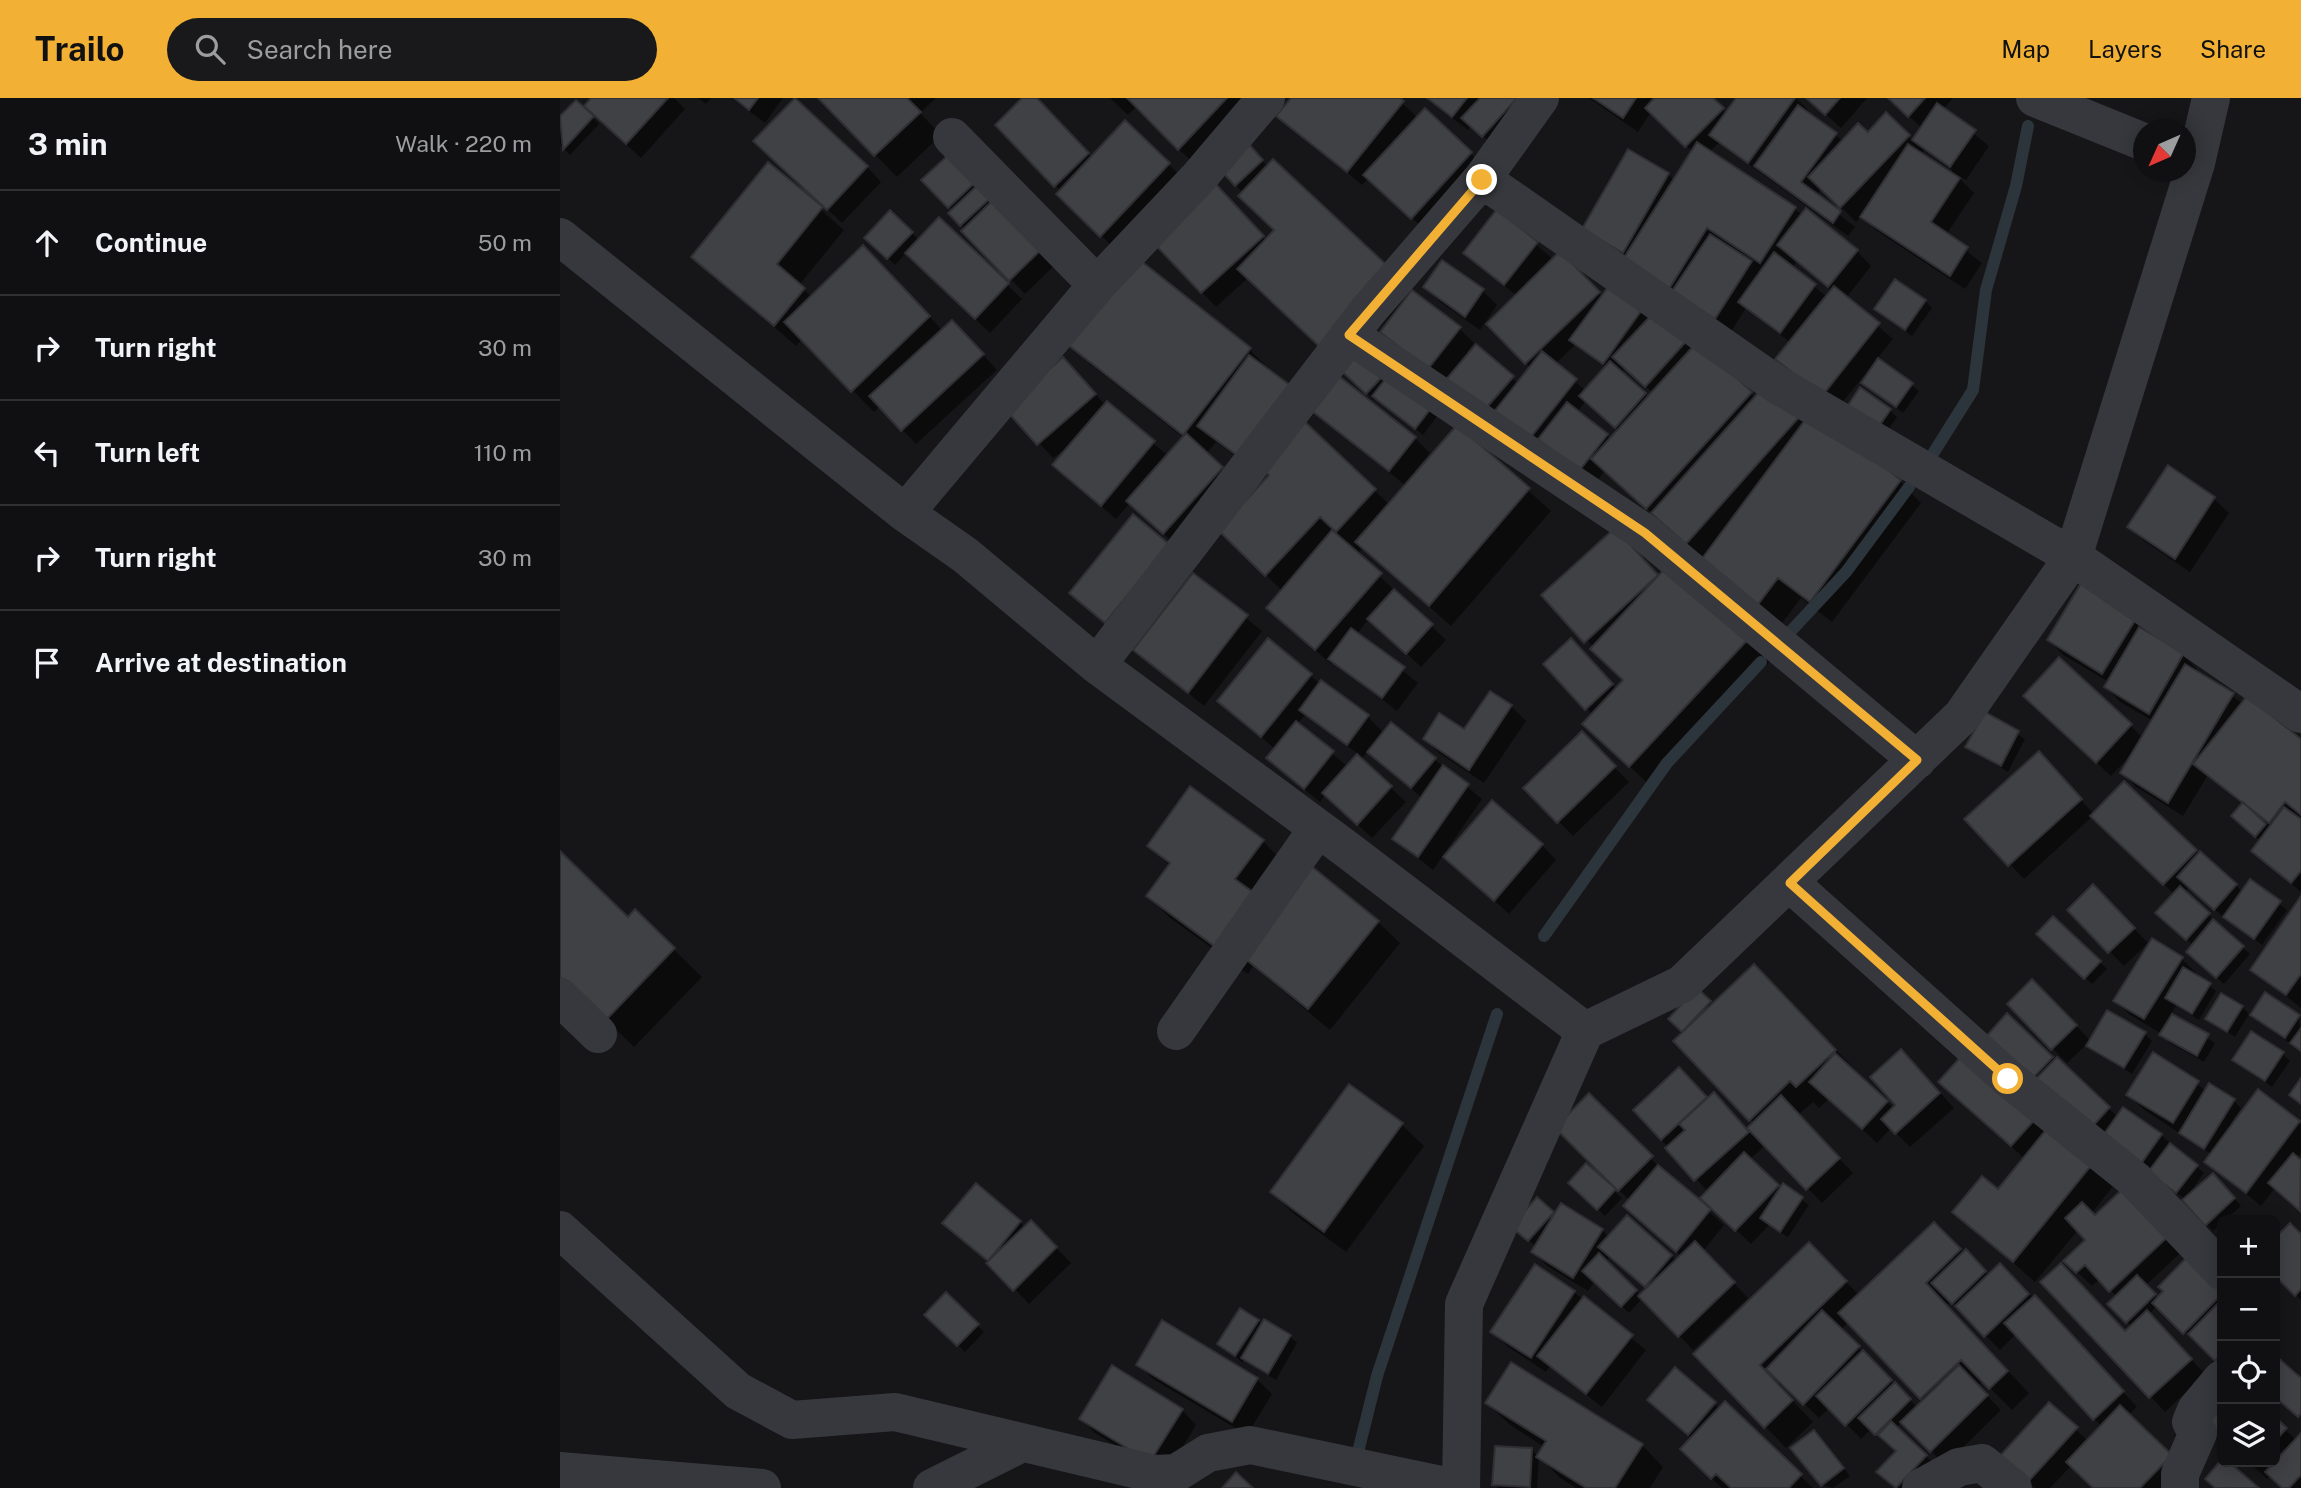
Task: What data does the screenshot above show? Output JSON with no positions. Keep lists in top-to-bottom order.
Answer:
{
  "north": "bottom left",
  "page": {
    "header": "Trailo",
    "search": "Search here",
    "nav": ["Map", "Layers", "Share"],
    "heading": ["3 min", "Walk · 220 m"],
    "list": [
      ["Continue", "50 m"],
      ["Turn right", "30 m"],
      ["Turn left", "110 m"],
      ["Turn right", "30 m"],
      "Arrive at destination"
    ],
    "map_buttons": ["+", "−"]
  }
}
